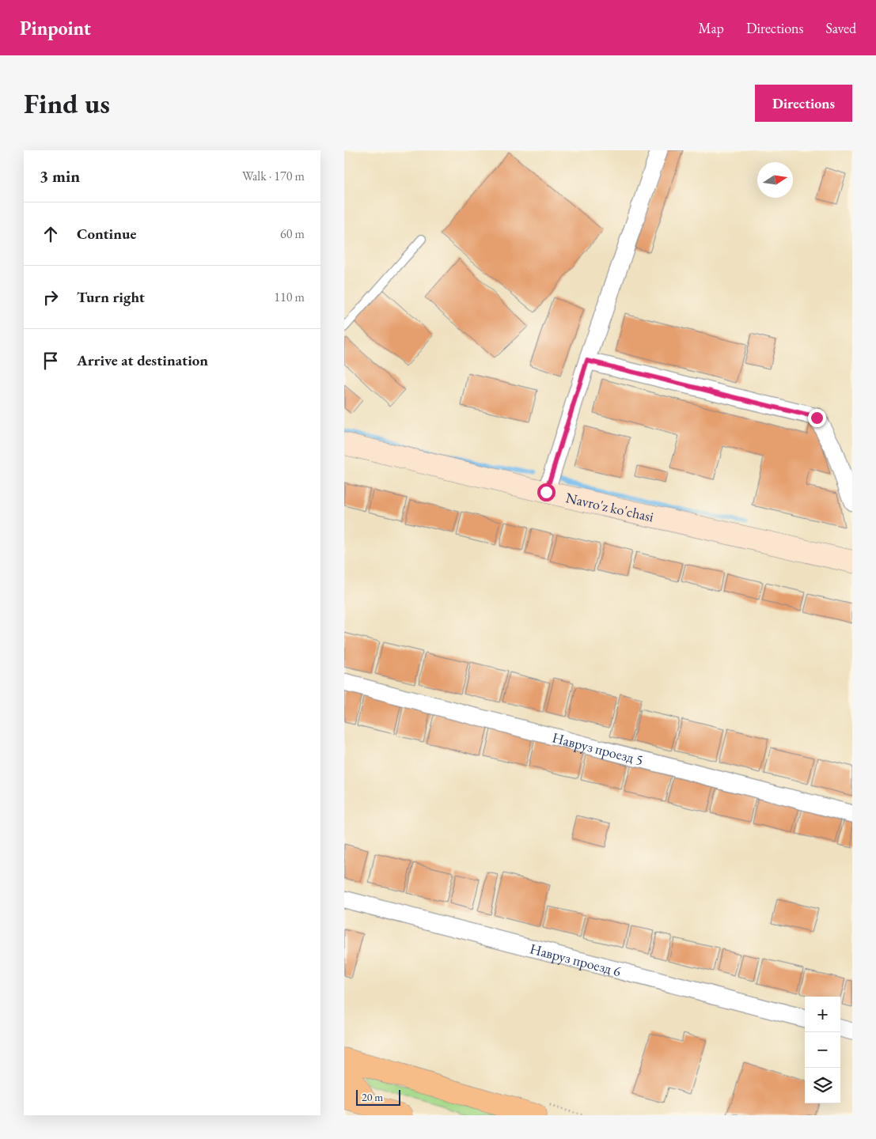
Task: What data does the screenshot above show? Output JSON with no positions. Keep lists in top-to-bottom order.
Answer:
{
  "streets": {
    "street": ["Navro'z ko'chasi", "Навруз проезд 5", "Навруз проезд 6"]
  },
  "scale_bar": "20 m",
  "north": "right",
  "page": {
    "header": "Pinpoint",
    "nav": ["Map", "Directions", "Saved"],
    "buttons": "Directions",
    "title": "Find us",
    "heading": ["3 min", "Walk · 170 m"],
    "list": [
      ["Continue", "60 m"],
      ["Turn right", "110 m"],
      "Arrive at destination"
    ],
    "map_buttons": ["+", "−"],
    "scale": "20 m"
  }
}
